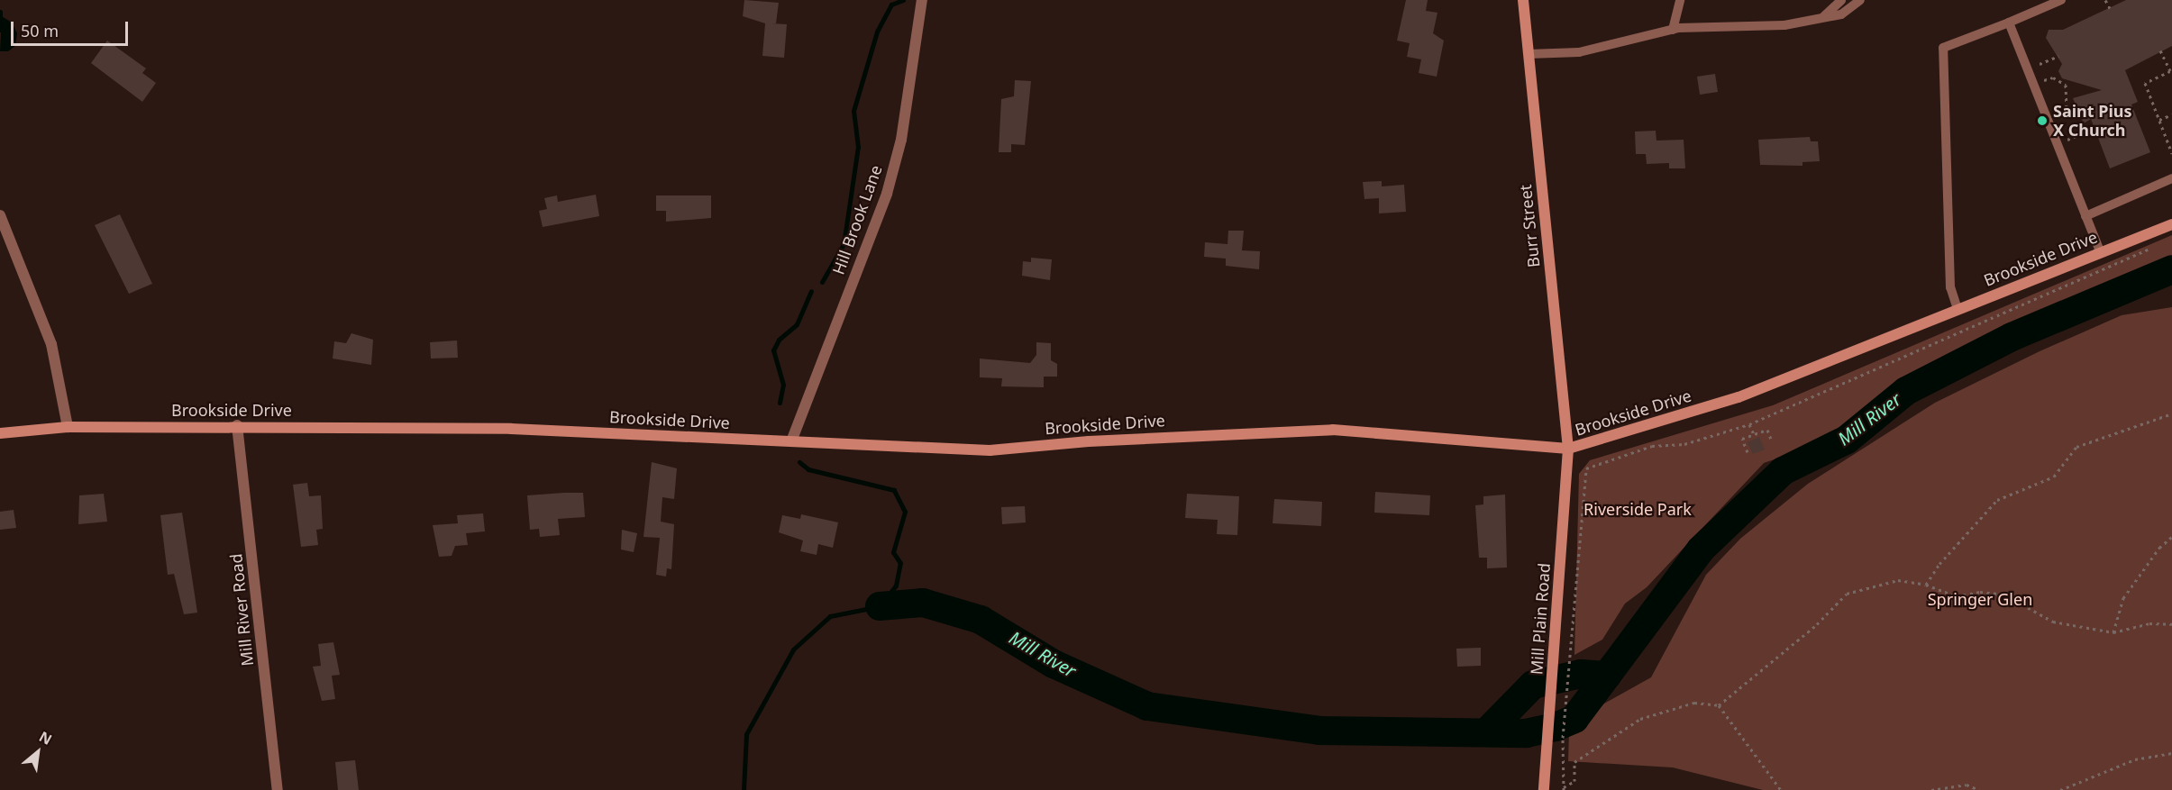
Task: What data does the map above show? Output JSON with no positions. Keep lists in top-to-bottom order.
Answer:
{
  "streets": {
    "main road": ["Burr Street", "Brookside Drive", "Mill Plain Road"],
    "street": ["Hill Brook Lane", "Mill River Road"]
  },
  "crossings": [
    ["Hill Brook Lane", "Brookside Drive"],
    ["Burr Street", "Brookside Drive"],
    ["Burr Street", "Mill Plain Road"],
    ["Brookside Drive", "Mill River Road"],
    ["Brookside Drive", "Mill Plain Road"]
  ],
  "water": ["Mill River"],
  "parks": ["Riverside Park", "Springer Glen"],
  "places": ["Saint Pius X Church"],
  "scale_bar": "50 m",
  "north": "top right"
}
